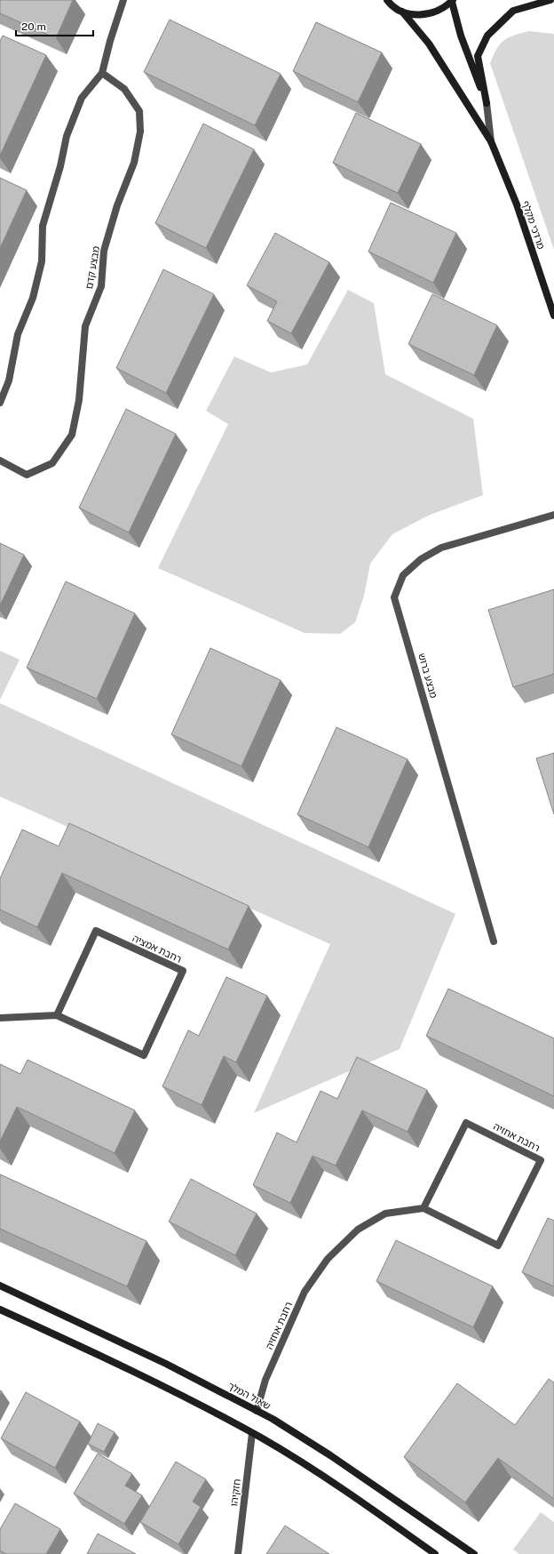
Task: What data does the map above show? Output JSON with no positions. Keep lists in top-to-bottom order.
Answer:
{
  "streets": {
    "street": [
      "מרדכי מקלף",
      "מבצע קדם",
      "מבצע ברוש",
      "רחבת אמציה",
      "רחבת אחזיה",
      "שאול המלך",
      "חזקיהו"
    ]
  },
  "crossings": [
    ["רחבת אחזיה", "שאול המלך"]
  ],
  "scale_bar": "20 m"
}
